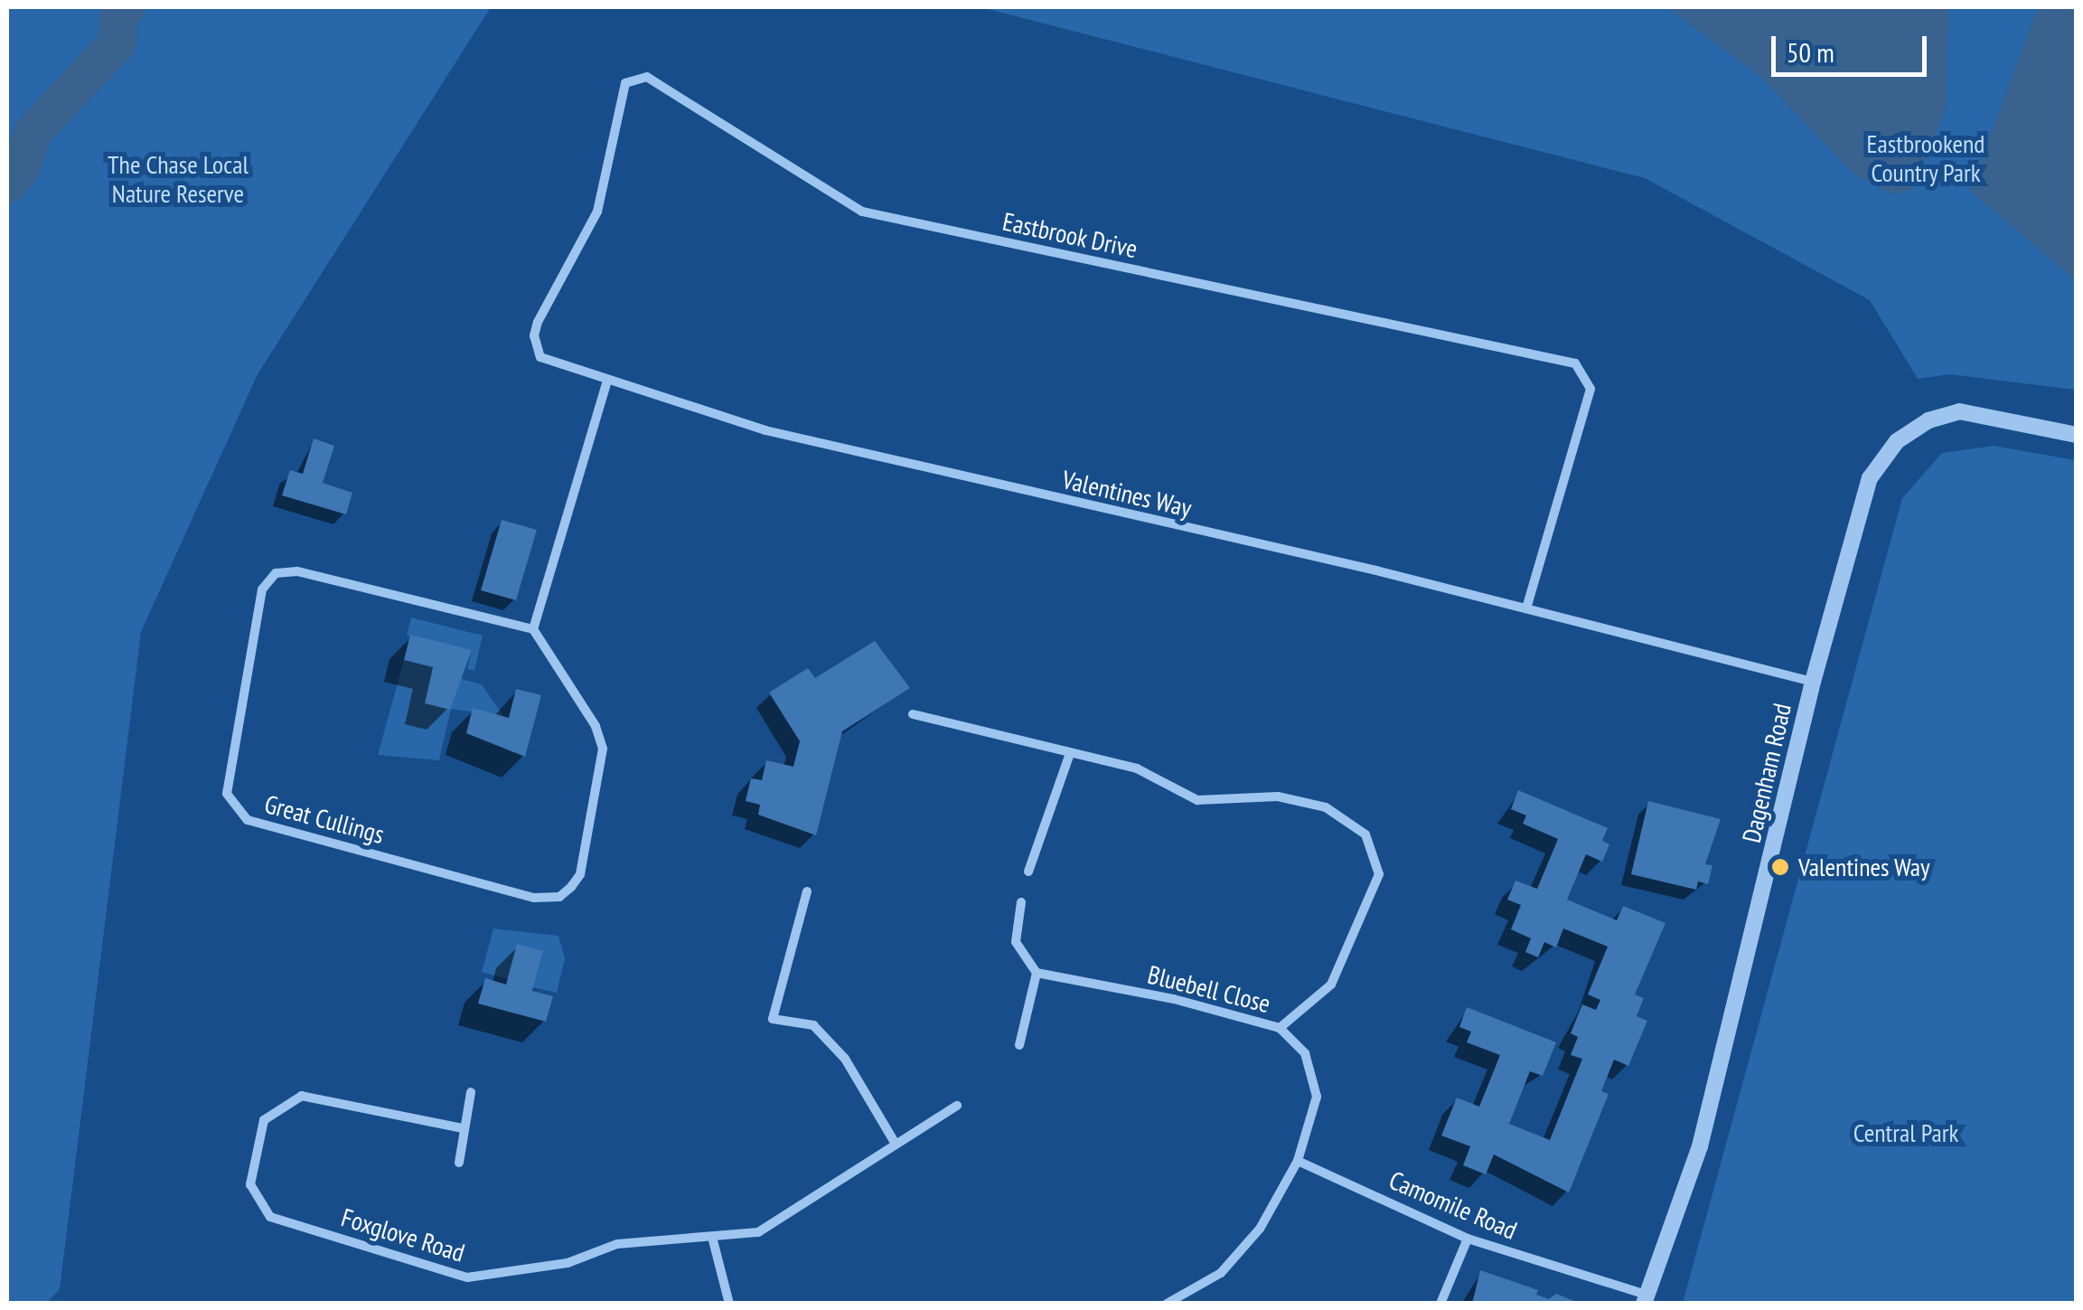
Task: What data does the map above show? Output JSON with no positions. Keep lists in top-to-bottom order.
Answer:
{
  "streets": {
    "street": [
      "Eastbrook Drive",
      "Valentines Way",
      "Dagenham Road",
      "Great Cullings",
      "Bluebell Close",
      "Camomile Road",
      "Foxglove Road"
    ]
  },
  "crossings": [
    ["Eastbrook Drive", "Valentines Way"],
    ["Valentines Way", "Dagenham Road"],
    ["Dagenham Road", "Camomile Road"],
    ["Bluebell Close", "Camomile Road"]
  ],
  "parks": ["Eastbrookend Country Park", "The Chase Local Nature Reserve", "Central Park"],
  "places": ["Valentines Way"],
  "scale_bar": "50 m"
}
